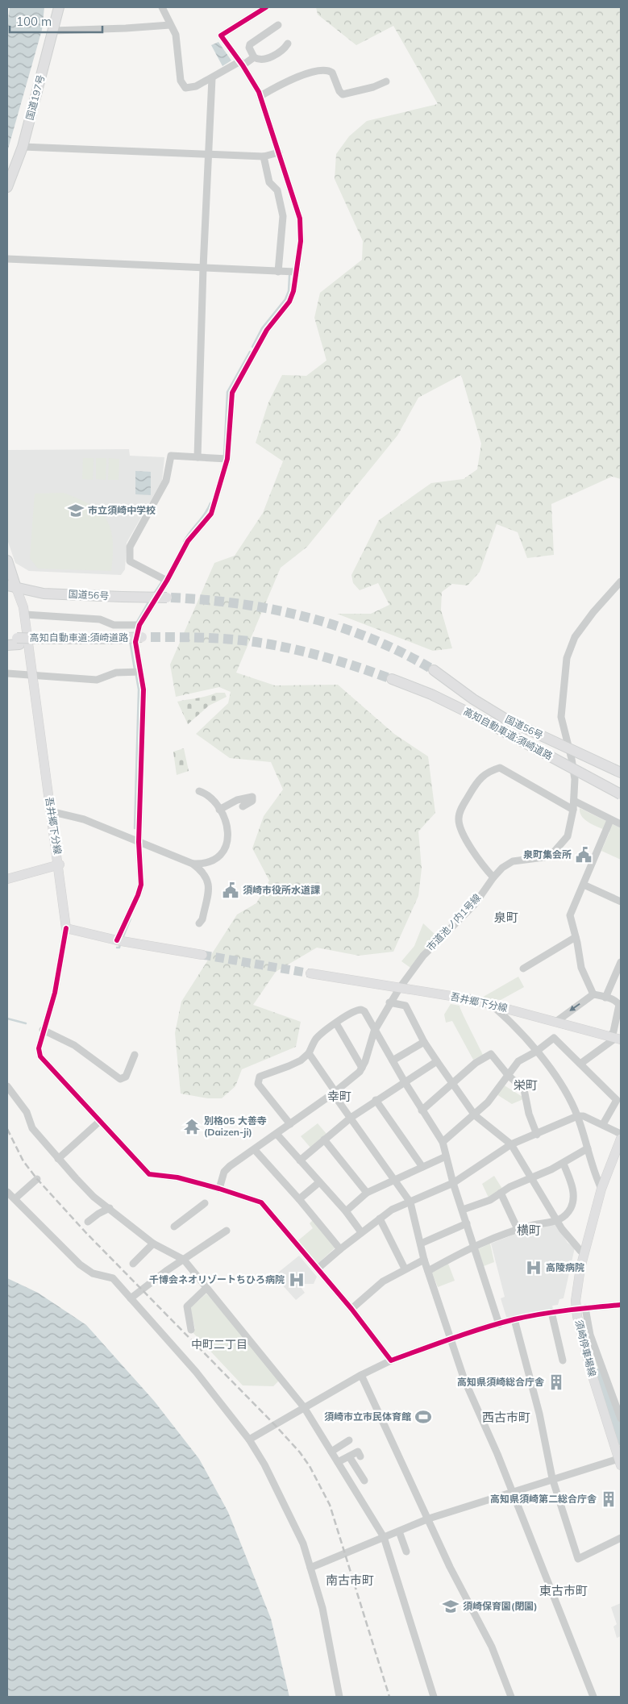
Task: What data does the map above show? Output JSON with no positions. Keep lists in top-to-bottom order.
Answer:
{
  "streets": {
    "highway": ["国道197号", "国道56号", "高知自動車道;須崎道路"],
    "main road": ["吾井郷下分線", "須崎停車場線"],
    "street": ["市道池ノ内1号線"]
  },
  "crossings": [
    ["国道56号", "吾井郷下分線"],
    ["国道56号", "市道池ノ内1号線"],
    ["吾井郷下分線", "市道池ノ内1号線"]
  ],
  "districts": [
    "泉町",
    "栄町",
    "幸町",
    "横町",
    "中町二丁目",
    "西古市町",
    "南古市町",
    "東古市町"
  ],
  "places": {
    "school or university": ["市立須崎中学校", "須崎保育園(閉園)"],
    "public building": ["泉町集会所", "須崎市役所水道課"],
    "temple": ["別格05 大善寺 (Daizen-ji)"],
    "hospital": ["高陵病院", "千博会ネオリゾートちひろ病院"],
    "building": ["高知県須崎総合庁舎", "高知県須崎第二総合庁舎"],
    "sports": ["須崎市立市民体育館"]
  },
  "scale_bar": "100 m"
}
